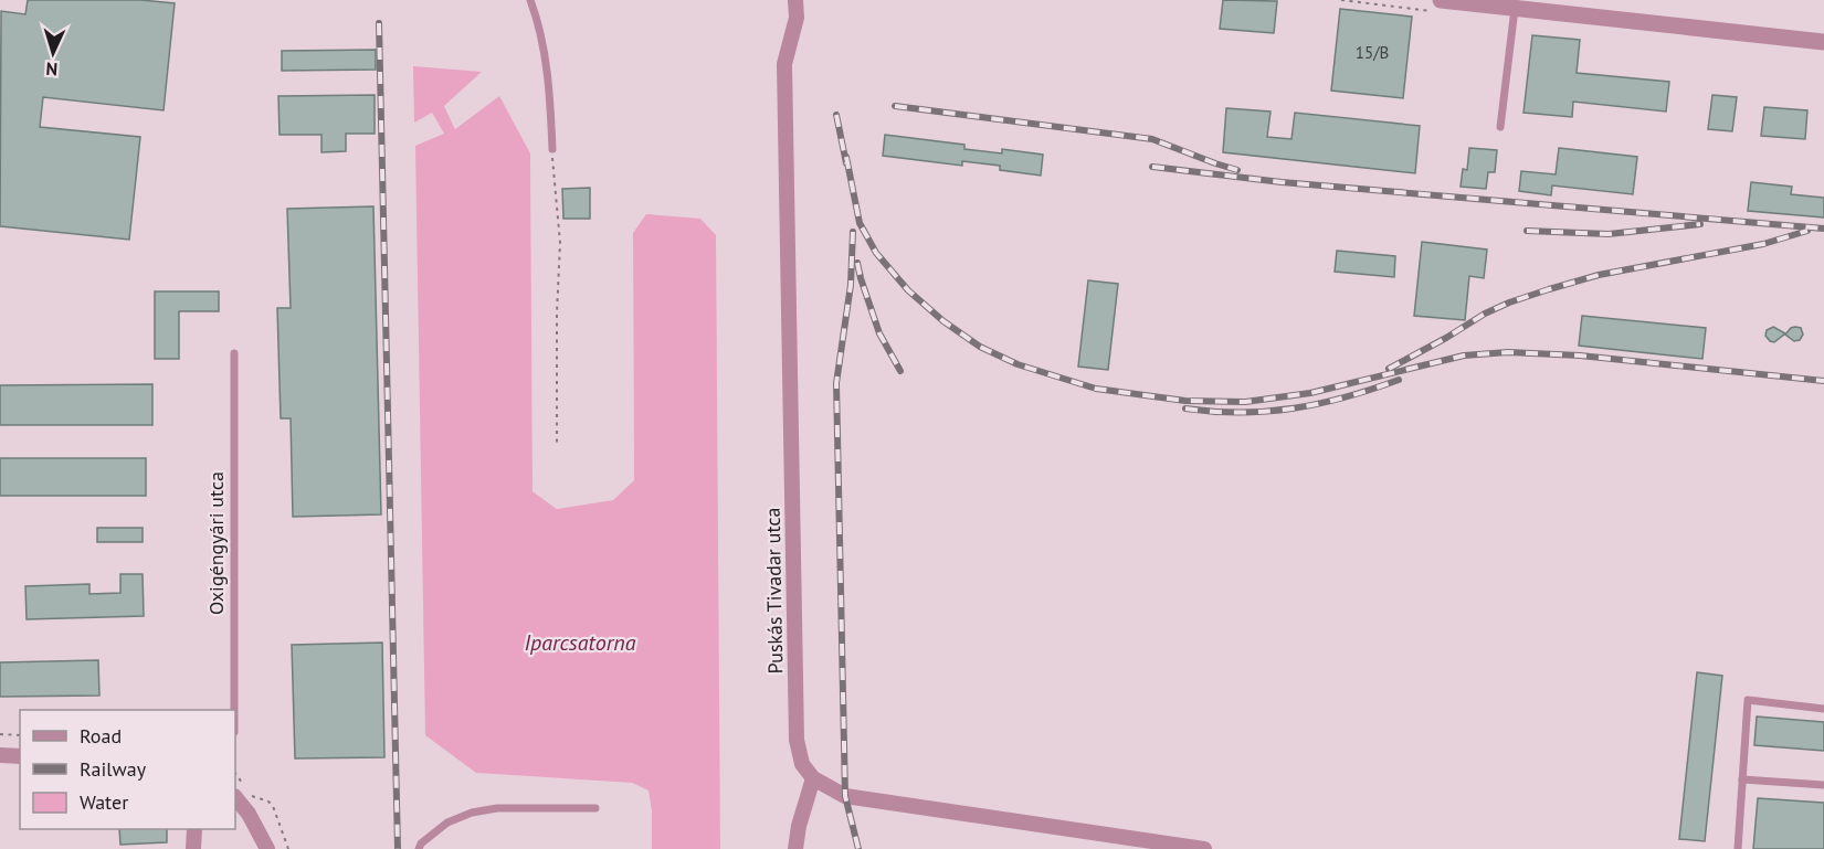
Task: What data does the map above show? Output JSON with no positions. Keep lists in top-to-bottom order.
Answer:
{
  "streets": {
    "street": ["Puskás Tivadar utca"],
    "lane": ["Oxigéngyári utca"]
  },
  "water": ["Iparcsatorna"],
  "house_numbers": ["15/B"],
  "legend": ["Road", "Railway", "Water"],
  "north": "bottom"
}
